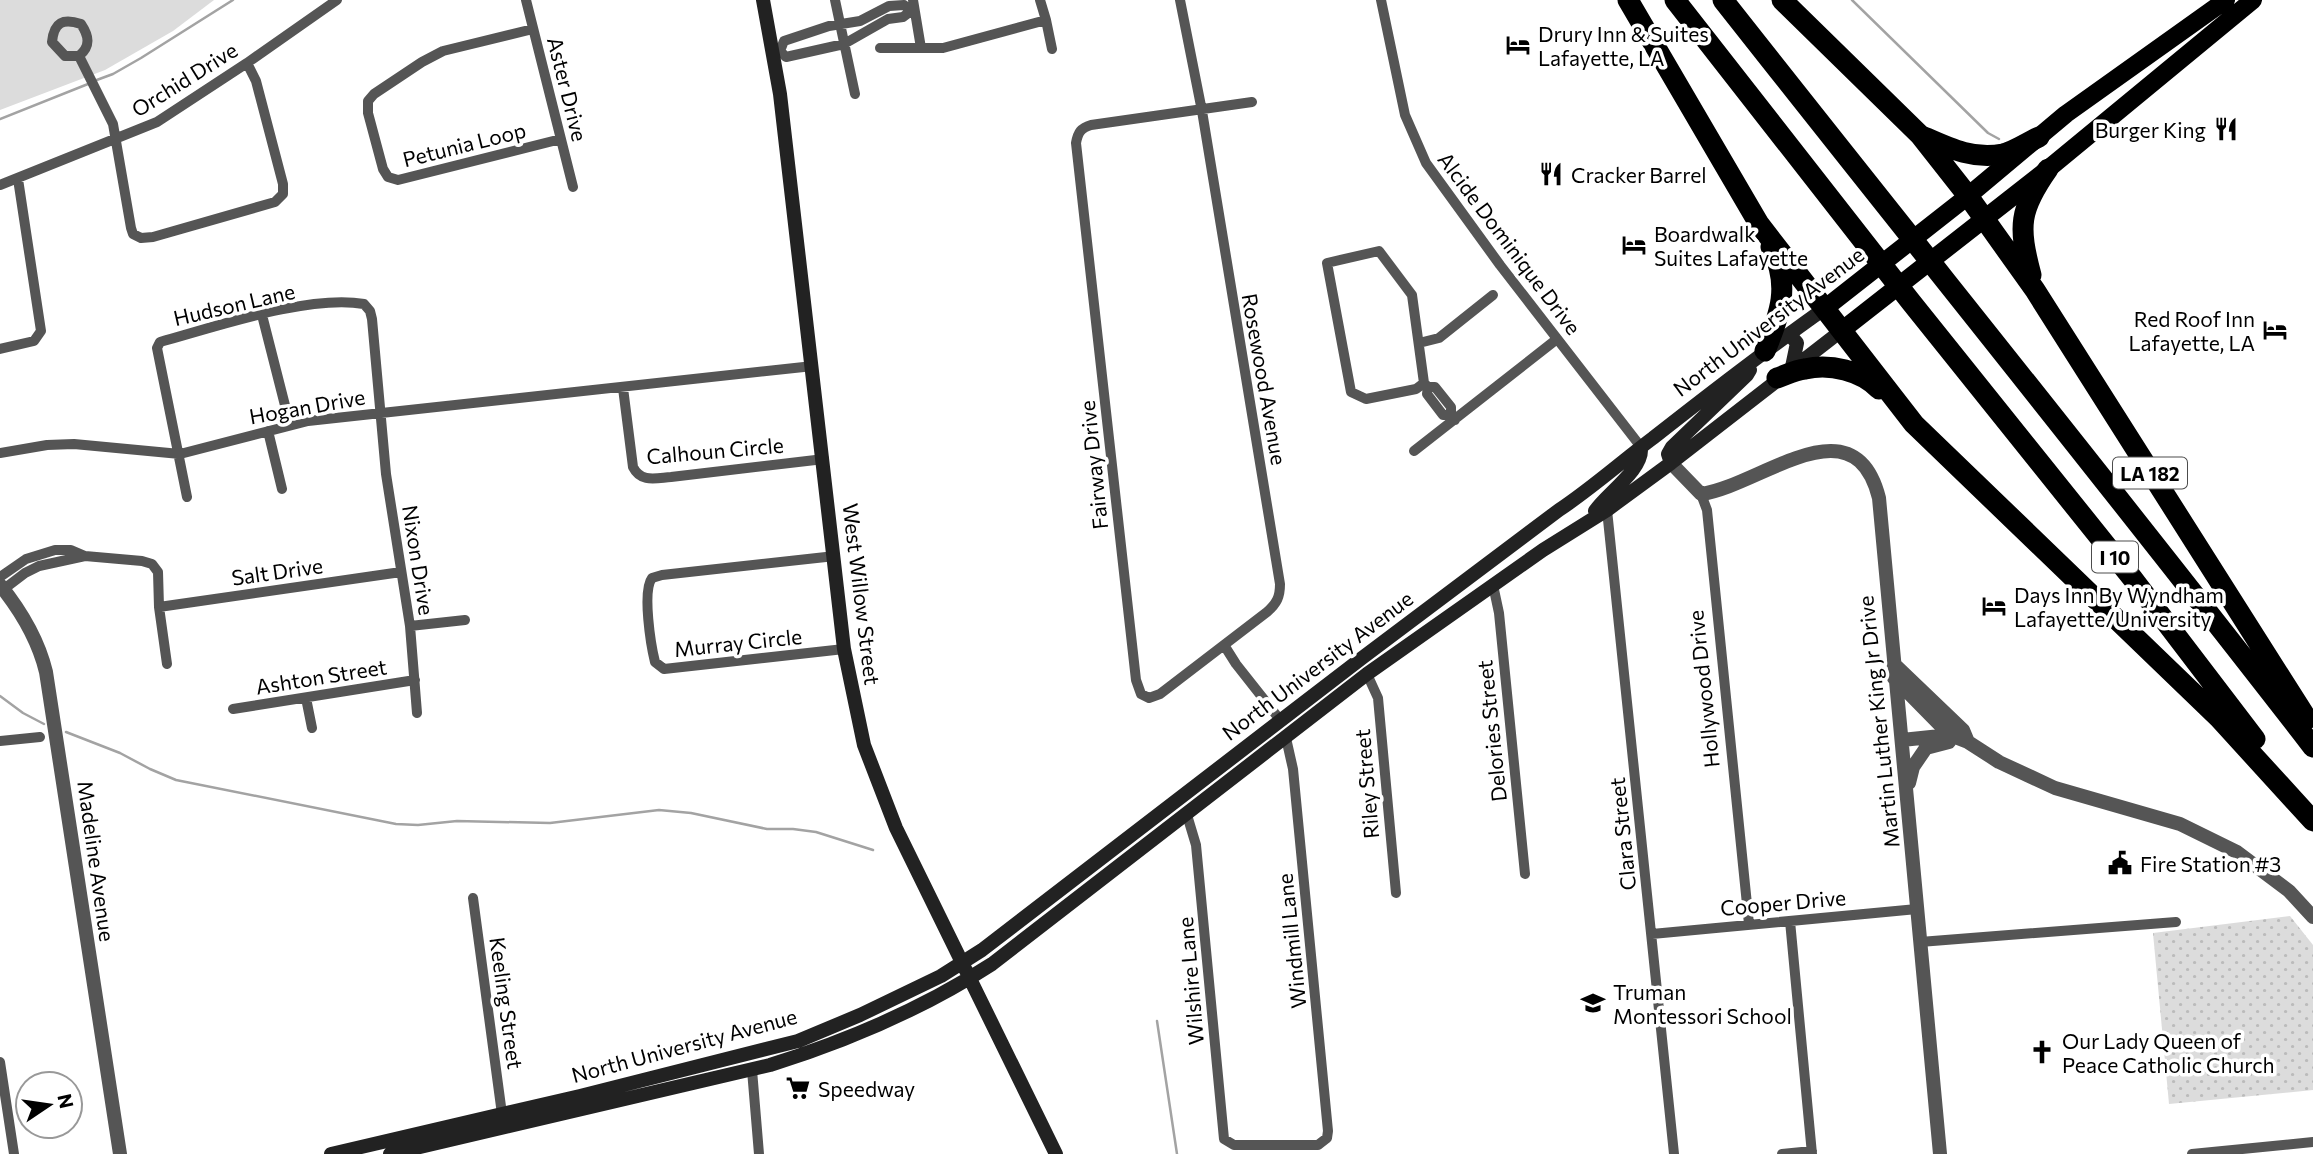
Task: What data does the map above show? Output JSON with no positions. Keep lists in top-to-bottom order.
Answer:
{
  "streets": {
    "highway": ["LA 182", "I 10"],
    "main road": ["North University Avenue", "West Willow Street"],
    "street": [
      "Orchid Drive",
      "Aster Drive",
      "Petunia Loop",
      "Alcide Dominique Drive",
      "Hudson Lane",
      "Rosewood Avenue",
      "Hogan Drive",
      "Calhoun Circle",
      "Fairway Drive",
      "Nixon Drive",
      "Salt Drive",
      "Murray Circle",
      "Ashton Street",
      "Hollywood Drive",
      "Martin Luther King Jr Drive",
      "Delories Street",
      "Riley Street",
      "Clara Street",
      "Madeline Avenue",
      "Cooper Drive",
      "Windmill Lane",
      "Wilshire Lane",
      "Keeling Street"
    ]
  },
  "crossings": [
    ["Aster Drive", "Petunia Loop"],
    ["Alcide Dominique Drive", "North University Avenue"],
    ["Hudson Lane", "Hogan Drive"],
    ["Hudson Lane", "Nixon Drive"],
    ["North University Avenue", "LA 182"],
    ["North University Avenue", "West Willow Street"],
    ["North University Avenue", "Delories Street"],
    ["North University Avenue", "Riley Street"],
    ["North University Avenue", "Clara Street"],
    ["North University Avenue", "Windmill Lane"],
    ["North University Avenue", "Wilshire Lane"],
    ["North University Avenue", "Keeling Street"],
    ["Rosewood Avenue", "Fairway Drive"],
    ["Hogan Drive", "Calhoun Circle"],
    ["Hogan Drive", "Nixon Drive"],
    ["Calhoun Circle", "West Willow Street"],
    ["Nixon Drive", "Salt Drive"],
    ["Nixon Drive", "Ashton Street"],
    ["West Willow Street", "Murray Circle"],
    ["Hollywood Drive", "Martin Luther King Jr Drive"],
    ["Hollywood Drive", "Cooper Drive"],
    ["Martin Luther King Jr Drive", "Cooper Drive"],
    ["Clara Street", "Cooper Drive"],
    ["Windmill Lane", "Wilshire Lane"]
  ],
  "places": {
    "hotel": [
      "Drury Inn & Suites Lafayette, LA",
      "Boardwalk Suites Lafayette",
      "Red Roof Inn Lafayette, LA",
      "Days Inn By Wyndham Lafayette/University"
    ],
    "restaurant": ["Burger King", "Cracker Barrel"],
    "public building": ["Fire Station #3"],
    "school or university": ["Truman Montessori School"],
    "church": ["Our Lady Queen of Peace Catholic Church"],
    "supermarket": ["Speedway"]
  },
  "north": "right"
}
